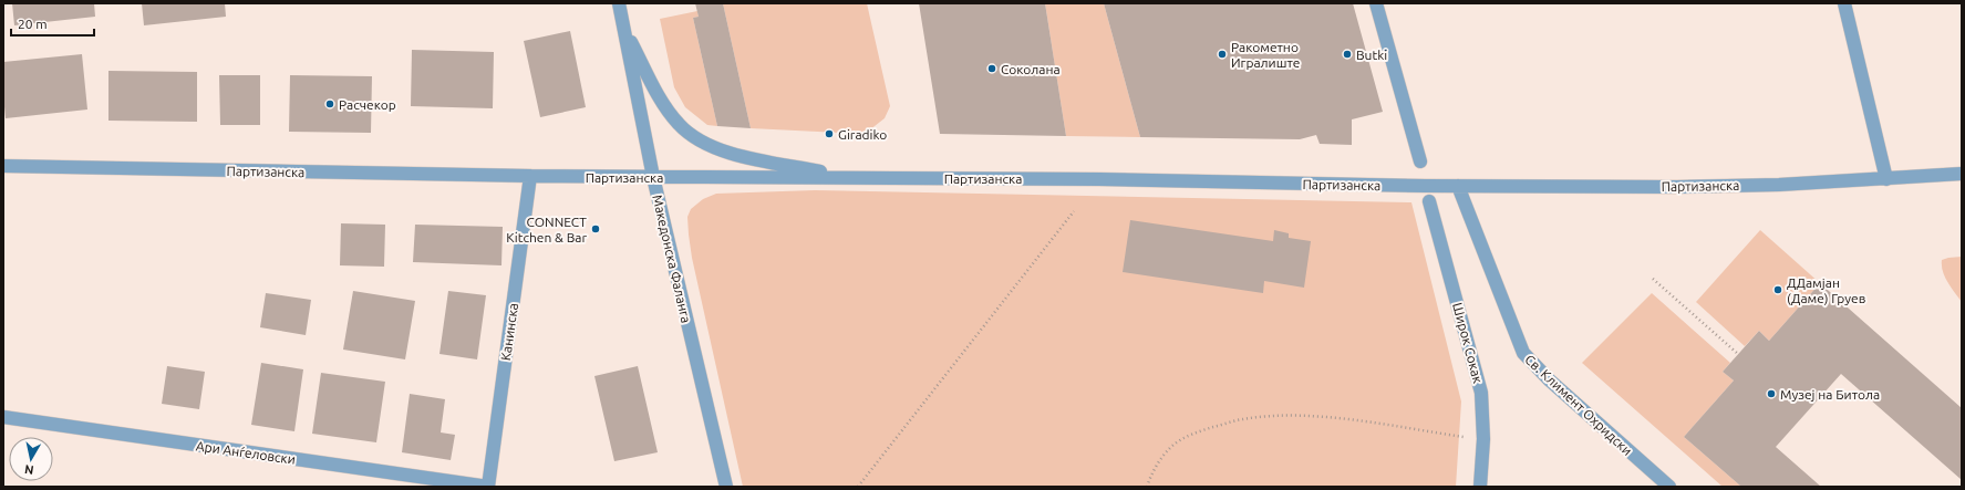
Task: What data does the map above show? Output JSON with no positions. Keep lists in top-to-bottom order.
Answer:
{
  "streets": {
    "street": [
      "Партизанска",
      "Македонска Фаланга",
      "Канинска",
      "Широк Сокак",
      "Св. Климент Охридски",
      "Ари Анѓеловски"
    ]
  },
  "crossings": [
    ["Партизанска", "Македонска Фаланга"],
    ["Партизанска", "Канинска"],
    ["Партизанска", "Св. Климент Охридски"],
    ["Канинска", "Ари Анѓеловски"]
  ],
  "places": [
    "Ракометно Игралиште",
    "Butki",
    "Соколана",
    "Расчекор",
    "Giradiko",
    "CONNECT Kitchen & Bar",
    "ДДамјан (Даме) Груев",
    "Музеј на Битола"
  ],
  "scale_bar": "20 m",
  "north": "bottom"
}
